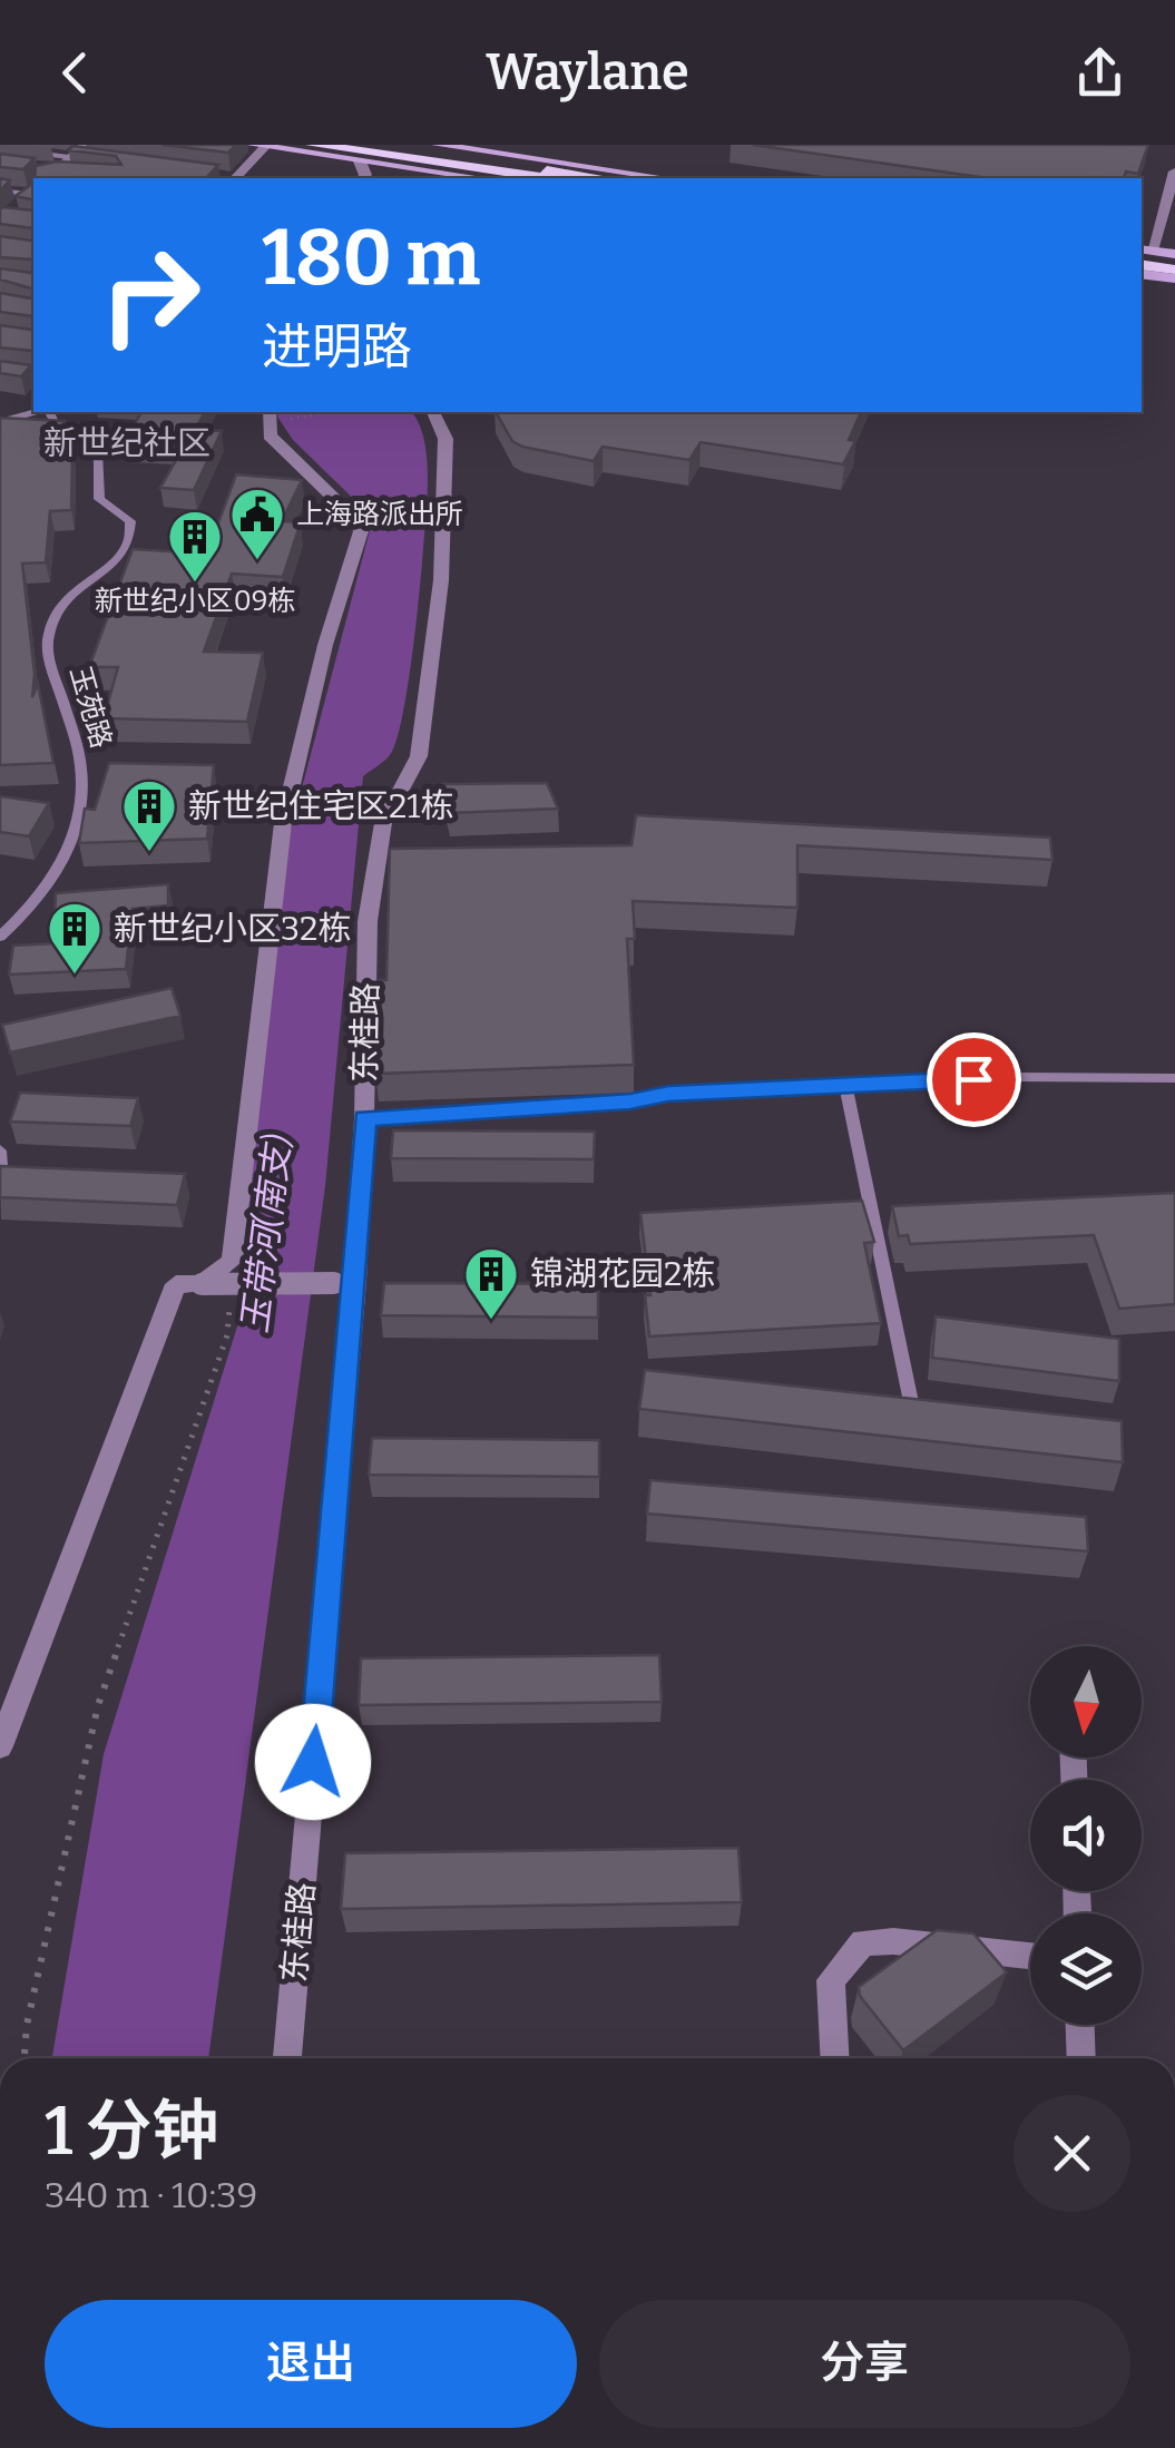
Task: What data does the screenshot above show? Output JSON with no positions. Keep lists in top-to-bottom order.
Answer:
{
  "streets": {
    "street": ["东桂路"],
    "lane": ["玉苑路"]
  },
  "districts": ["新世纪社区"],
  "water": ["玉带河(南支)"],
  "places": {
    "public building": ["上海路派出所"],
    "building": [
      "新世纪小区09栋",
      "新世纪住宅区21栋",
      "新世纪小区32栋",
      "锦湖花园2栋"
    ]
  },
  "north": "bottom",
  "page": {
    "header": "Waylane",
    "turn": ["180 m", "进明路"],
    "heading": ["1 分钟", "340 m · 10:39"],
    "buttons": ["退出", "分享"]
  }
}
